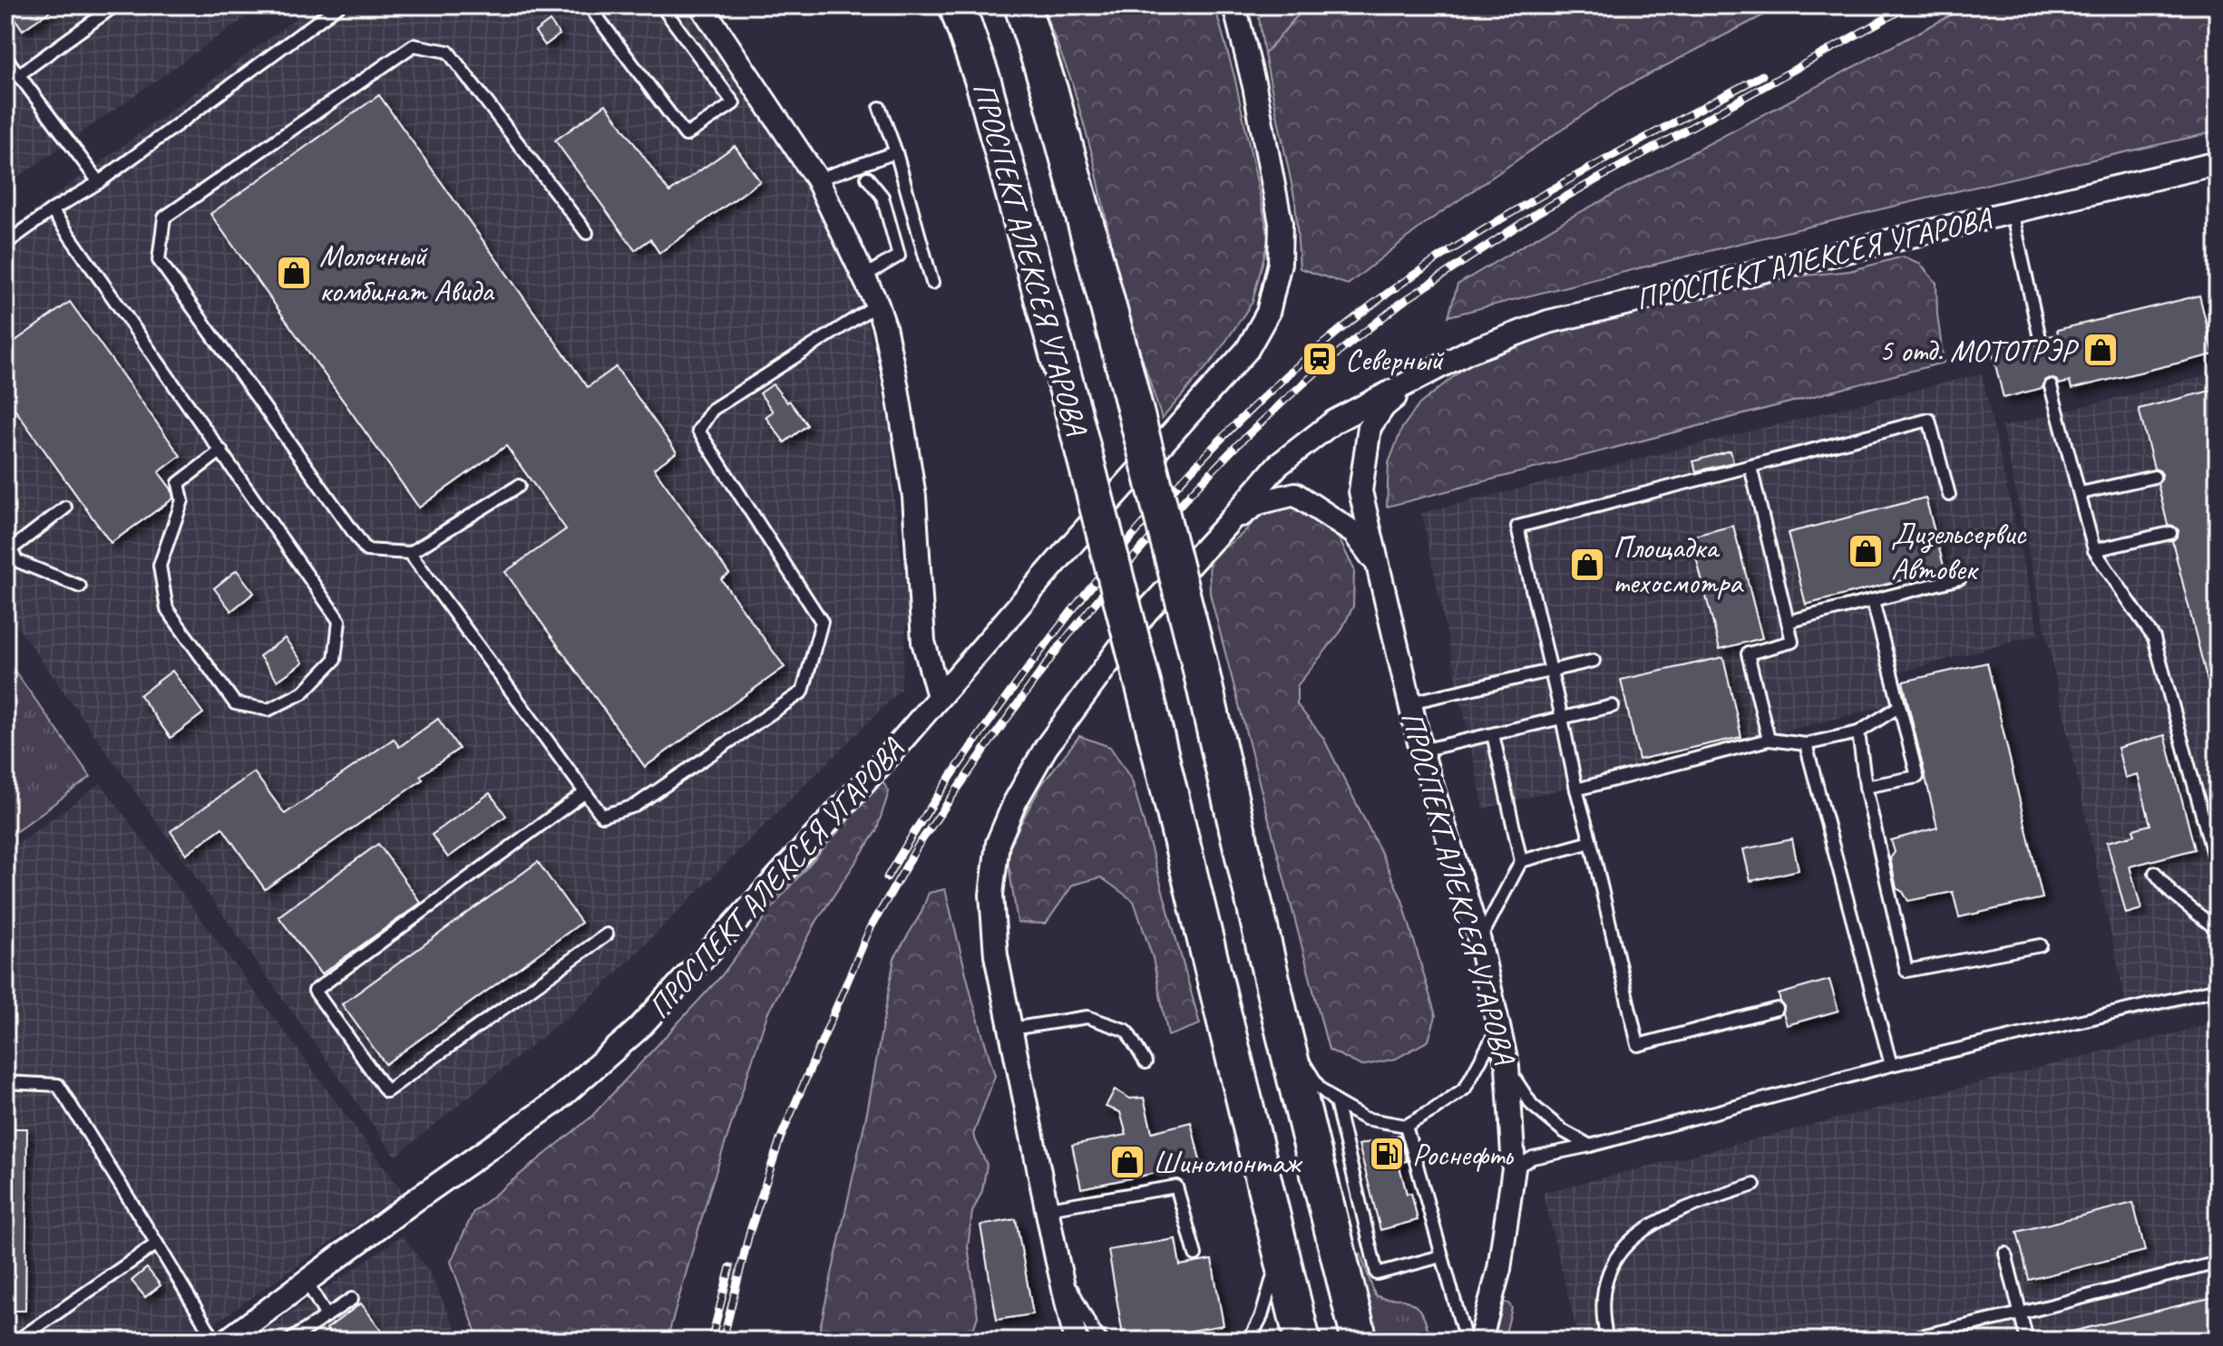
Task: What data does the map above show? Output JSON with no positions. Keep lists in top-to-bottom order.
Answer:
{
  "streets": {
    "main road": ["ПРОСПЕКТ АЛЕКСЕЯ УГАРОВА"]
  },
  "places": {
    "shop": [
      "Молочный комбинат Авида",
      "5 отд. МОТОТРЭР",
      "Дизельсервис Автовек",
      "Площадка техосмотра",
      "Шиномонтаж"
    ],
    "station": ["Северный"],
    "fuel station": ["Роснефть"]
  }
}
